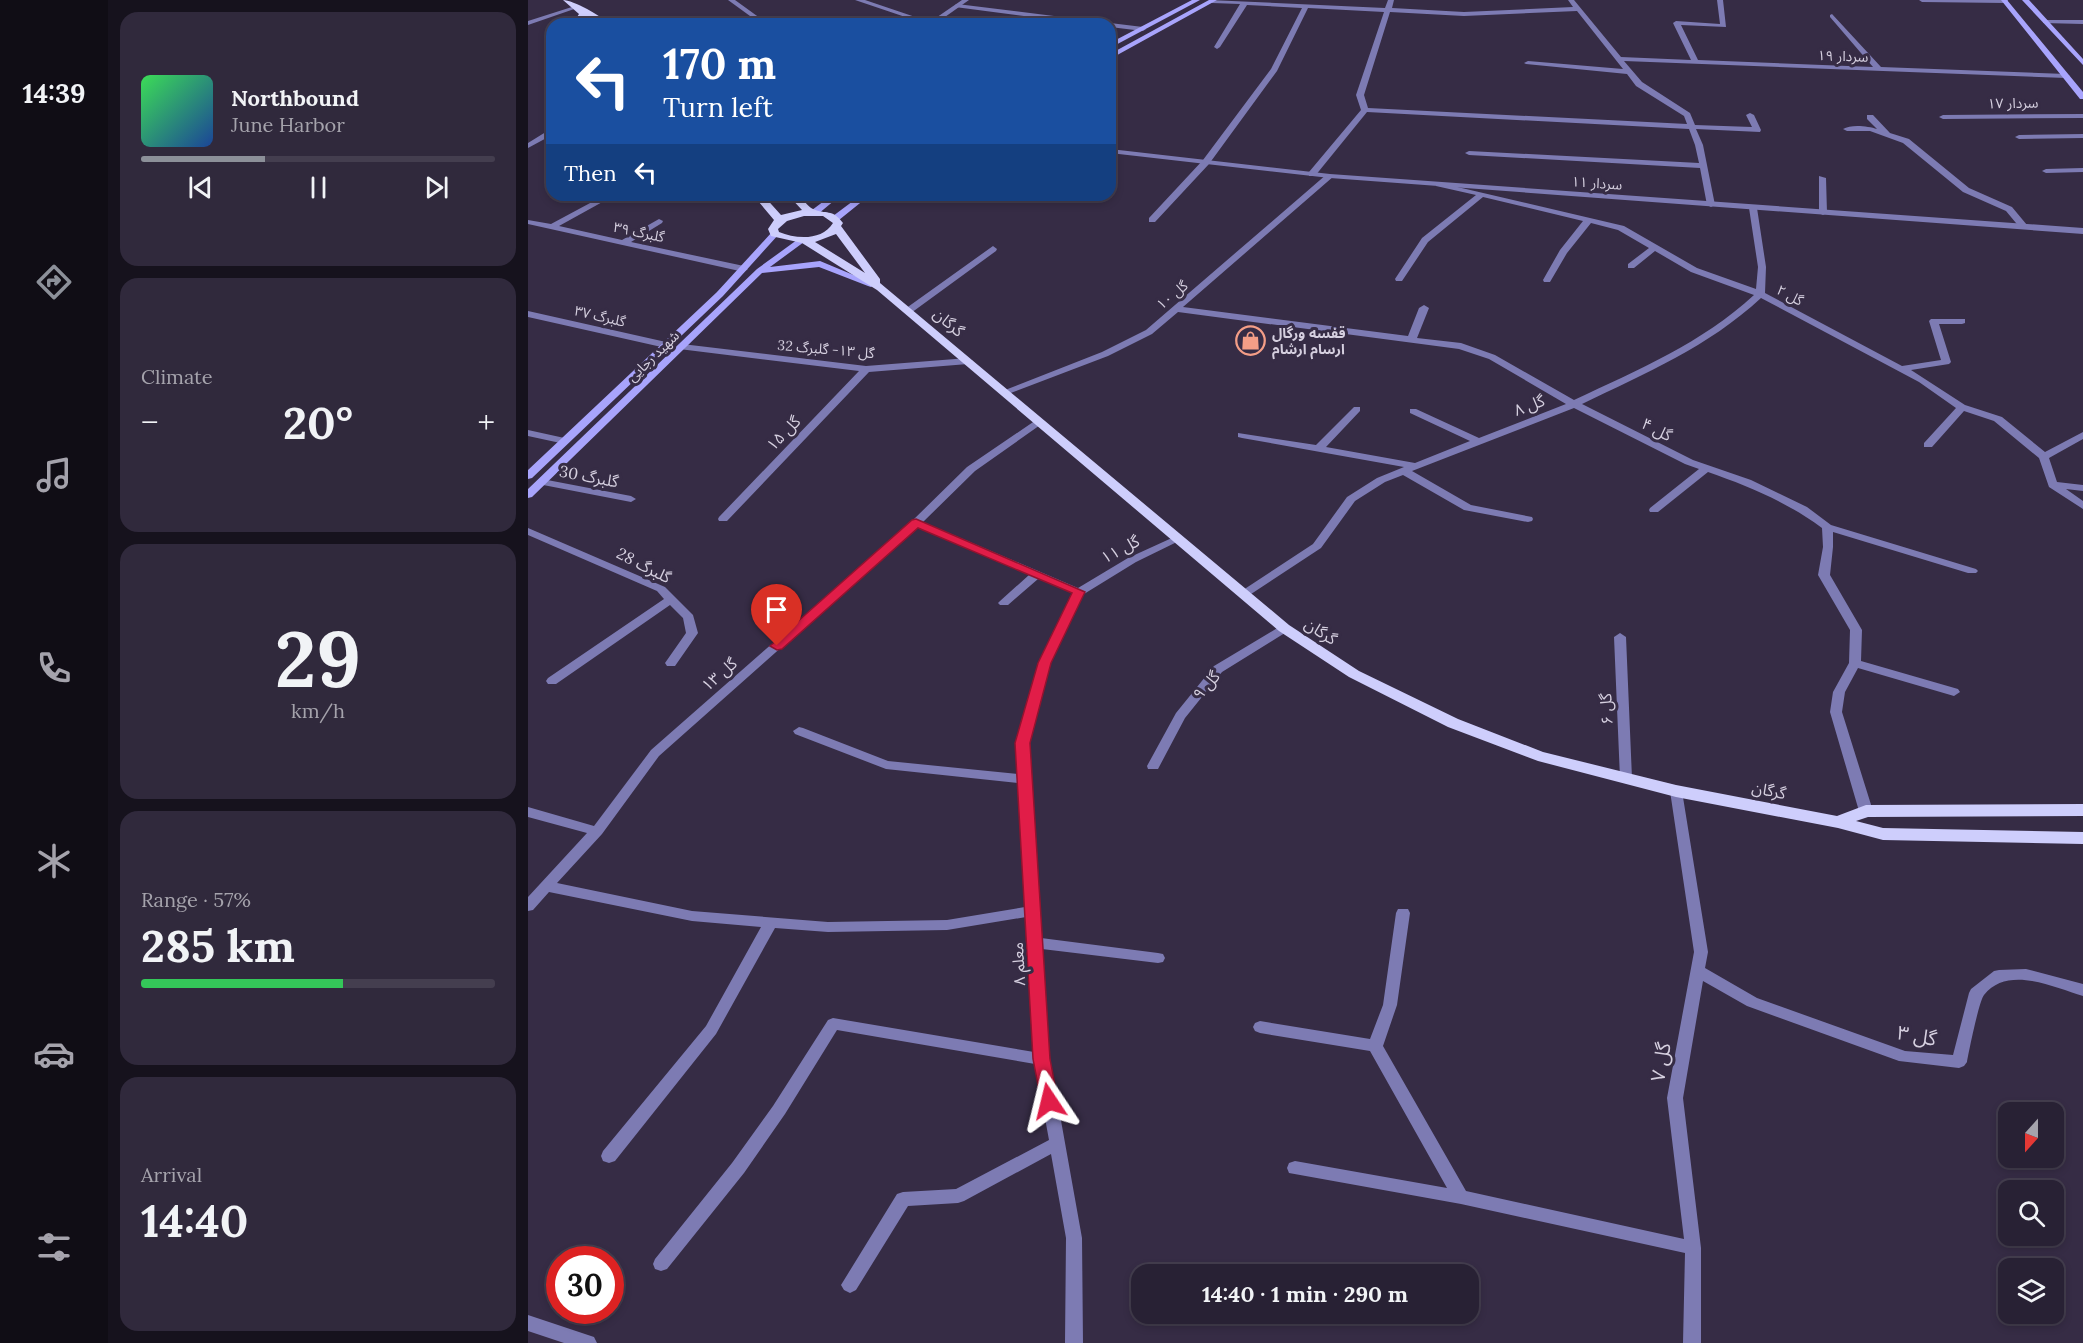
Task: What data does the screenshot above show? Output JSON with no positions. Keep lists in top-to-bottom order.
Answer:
{
  "streets": {
    "main road": ["گرگان", "شهید رجایی"],
    "street": [
      "سردار ۱۹",
      "سردار ۱۷",
      "سردار ۱۱",
      "گلبرگ ۳۹",
      "گل ۱۰",
      "گل ۲",
      "گلبرگ ۳۷",
      "گل ۱۳- گلبرگ 32",
      "گل ۸",
      "گل ۴",
      "گل ۱۵",
      "گلبرگ 30",
      "گل ۱۱",
      "گلبرگ 28",
      "گل ۱۳",
      "گل ۹",
      "گل ۶",
      "معلم ۸",
      "گل ۳",
      "گل ۷"
    ]
  },
  "crossings": [
    ["سردار ۱۱", "گل ۱۰"],
    ["سردار ۱۱", "گل ۲"],
    ["گلبرگ ۳۹", "شهید رجایی"],
    ["گل ۱۰", "گرگان"],
    ["گل ۱۰", "گل ۴"],
    ["گل ۲", "گل ۸"],
    ["گلبرگ ۳۷", "شهید رجایی"],
    ["گرگان", "گل ۱۳- گلبرگ 32"],
    ["گرگان", "گل ۸"],
    ["گرگان", "گل ۱۱"],
    ["گرگان", "گل ۱۳"],
    ["گرگان", "گل ۹"],
    ["گرگان", "گل ۶"],
    ["گرگان", "گل ۷"],
    ["گل ۱۳- گلبرگ 32", "شهید رجایی"],
    ["گل ۱۳- گلبرگ 32", "گل ۱۵"],
    ["شهید رجایی", "گلبرگ 30"],
    ["گل ۸", "گل ۴"],
    ["گل ۱۱", "معلم ۸"],
    ["گل ۳", "گل ۷"]
  ],
  "places": {
    "shop": ["قفسه ورگال ارسام ارشام"]
  },
  "north": "bottom",
  "page": {
    "tabs": "14:39",
    "turn": ["170 m", "Turn left"],
    "song": ["Northbound", "June Harbor"],
    "then": "Then",
    "tile": [
      "Climate",
      ["29", "km/h"],
      ["Range · 57%", "285 km"],
      ["Arrival", "14:40"]
    ],
    "heat": ["−", "20°", "+"],
    "limit": "30",
    "trip": "14:40 · 1 min · 290 m"
  }
}
